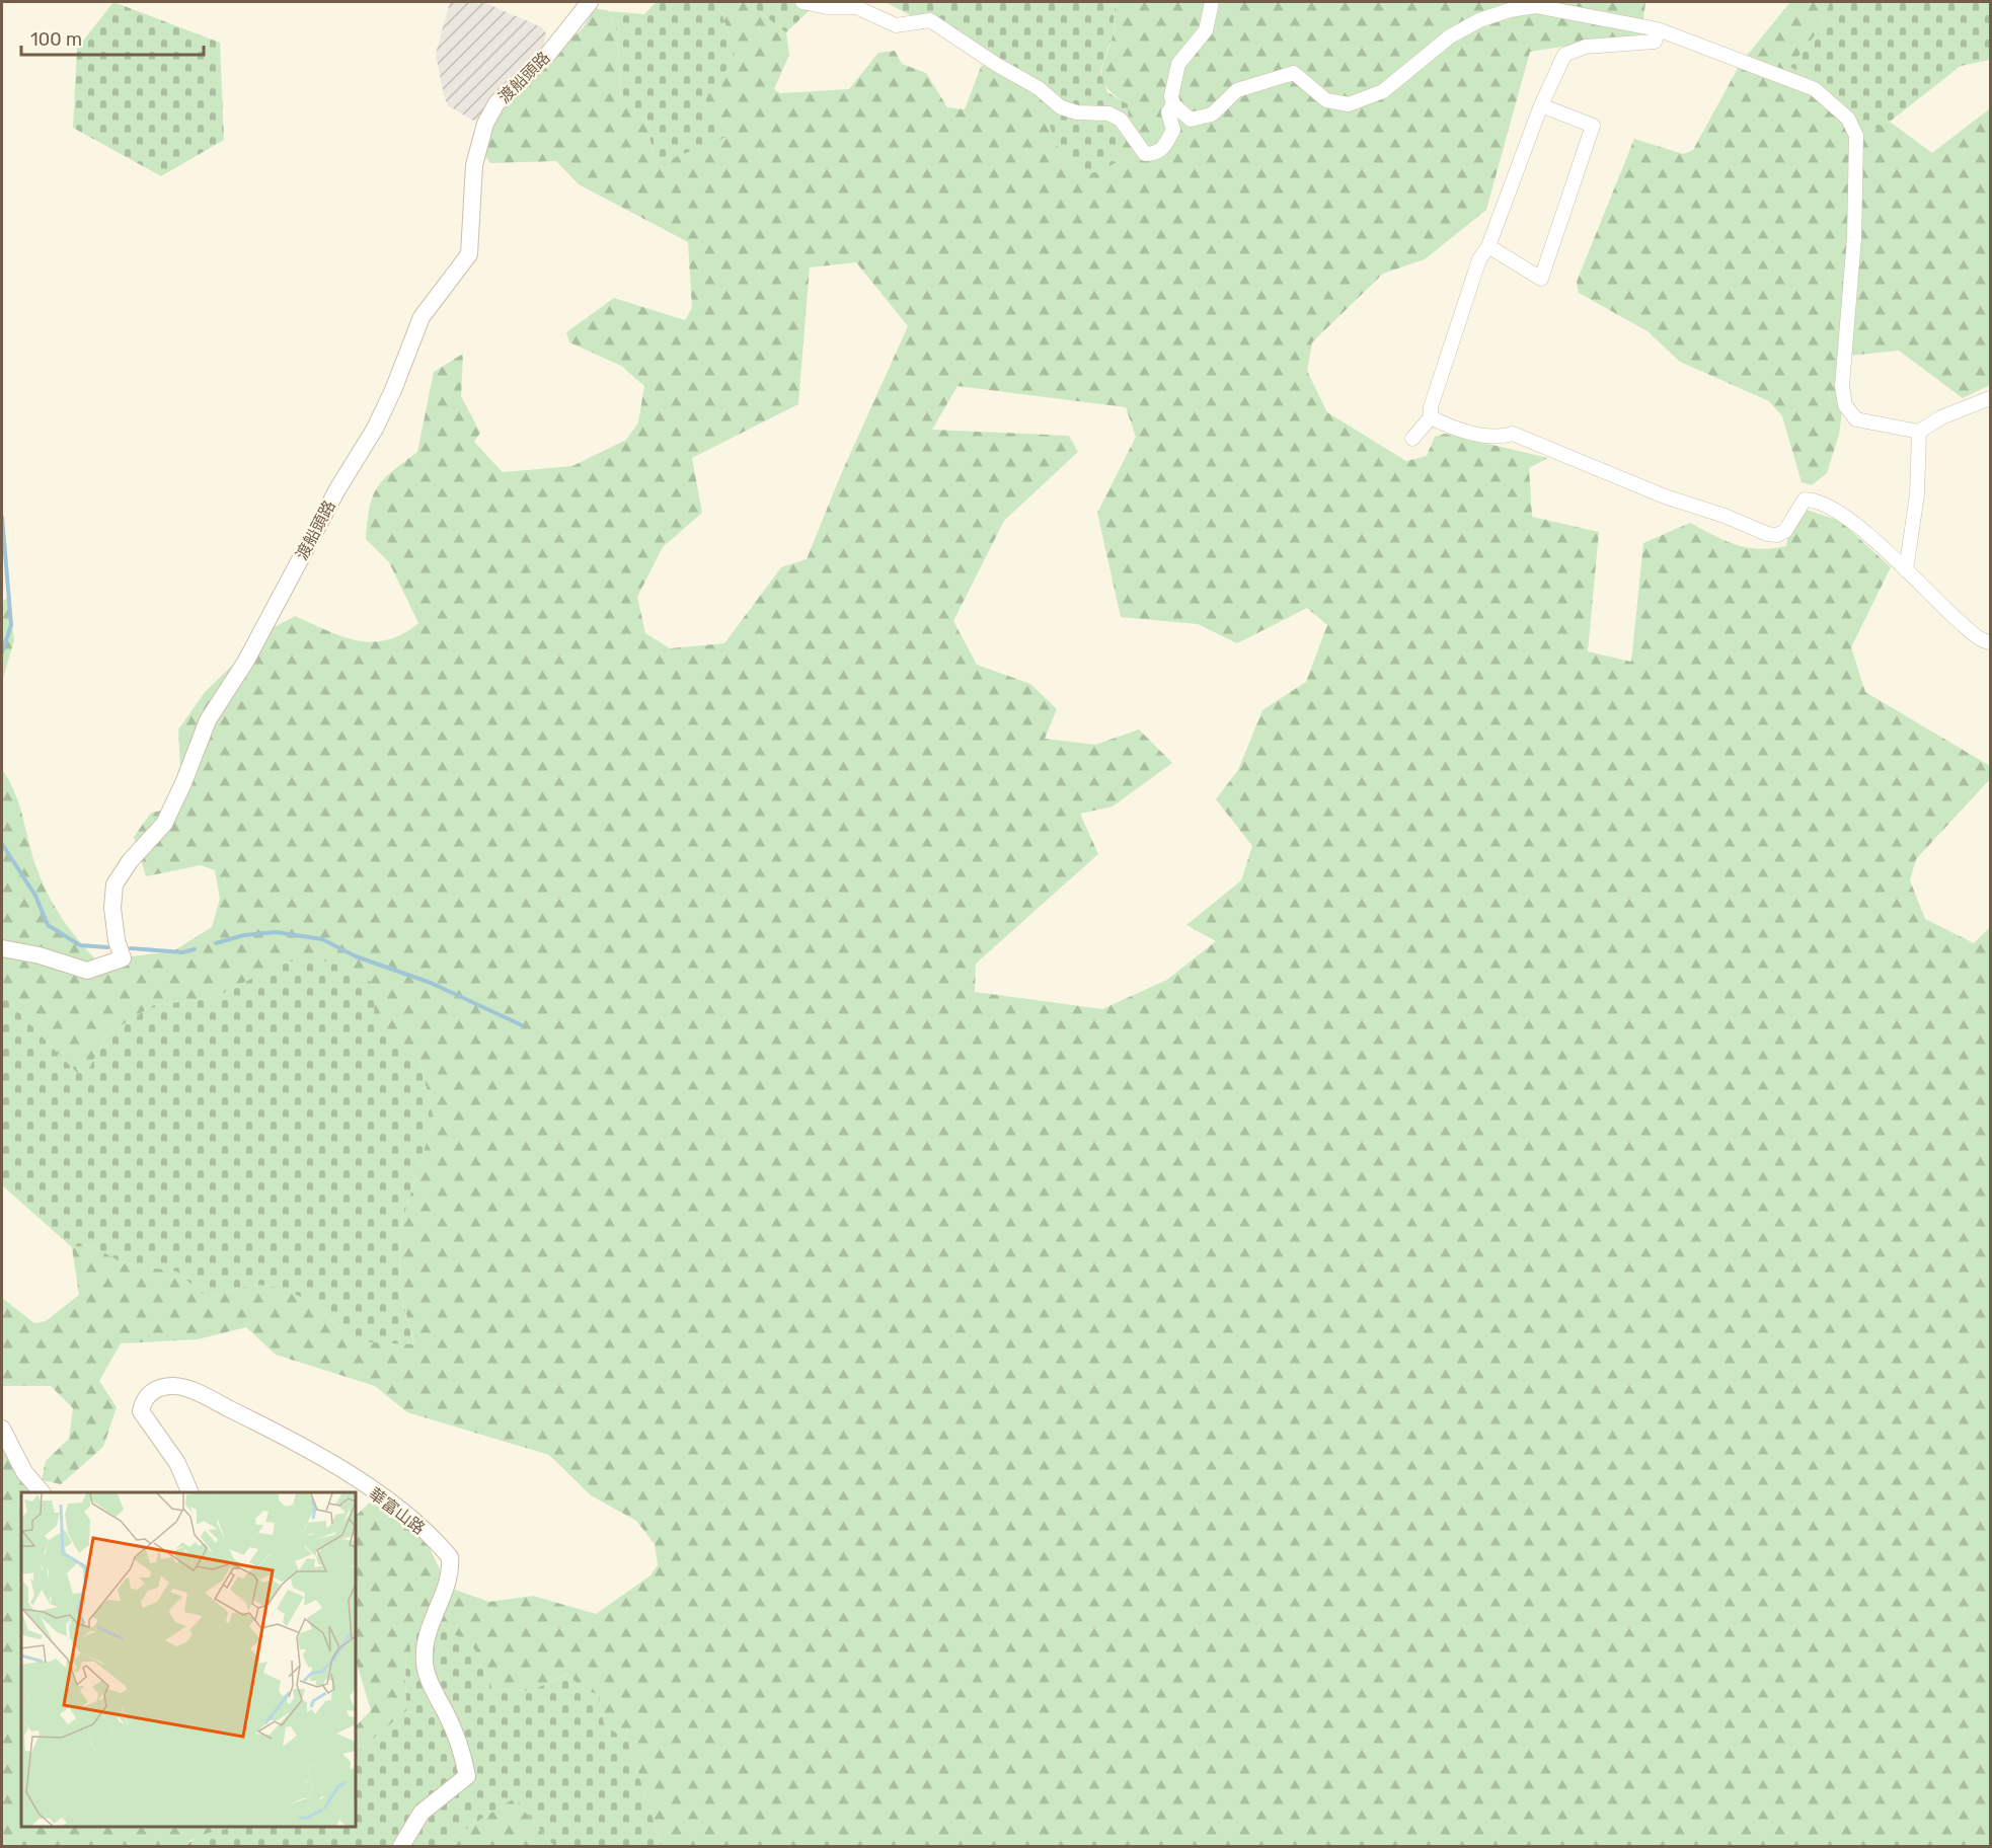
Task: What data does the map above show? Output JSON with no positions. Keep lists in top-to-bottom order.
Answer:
{
  "streets": {
    "street": ["渡船頭路", "華富山路"]
  },
  "scale_bar": "100 m"
}
